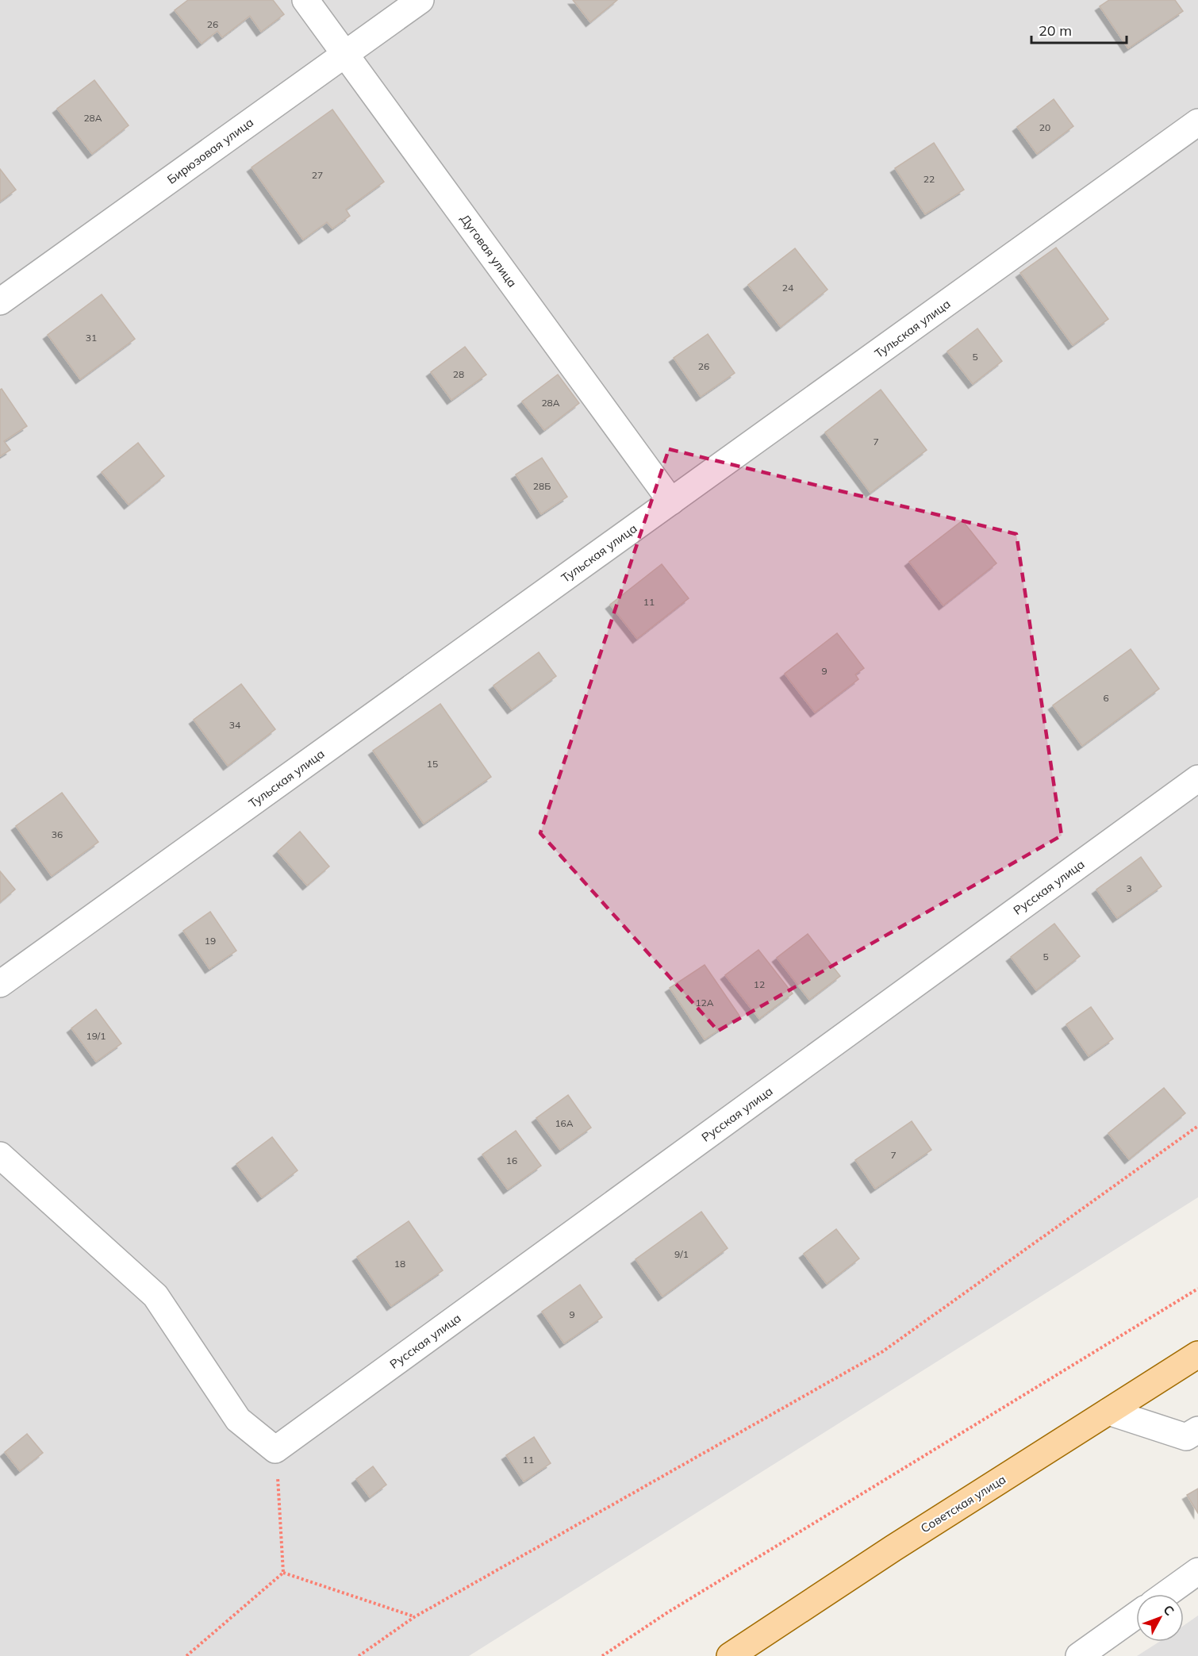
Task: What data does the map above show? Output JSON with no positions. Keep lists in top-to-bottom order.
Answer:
{
  "streets": {
    "main road": ["Советская улица"],
    "street": [
      "Бирюзовая улица",
      "Дуговая улица",
      "Тульская улица",
      "Русская улица"
    ]
  },
  "crossings": [
    ["Бирюзовая улица", "Дуговая улица"],
    ["Дуговая улица", "Тульская улица"]
  ],
  "house_numbers": [
    "26",
    "28А",
    "20",
    "27",
    "22",
    "24",
    "31",
    "5",
    "26",
    "28",
    "28А",
    "7",
    "28Б",
    "11",
    "9",
    "6",
    "34",
    "15",
    "36",
    "3",
    "19",
    "5",
    "12",
    "12А",
    "19/1",
    "16А",
    "7",
    "16",
    "9/1",
    "18",
    "9",
    "11"
  ],
  "scale_bar": "20 m",
  "north": "top right"
}
